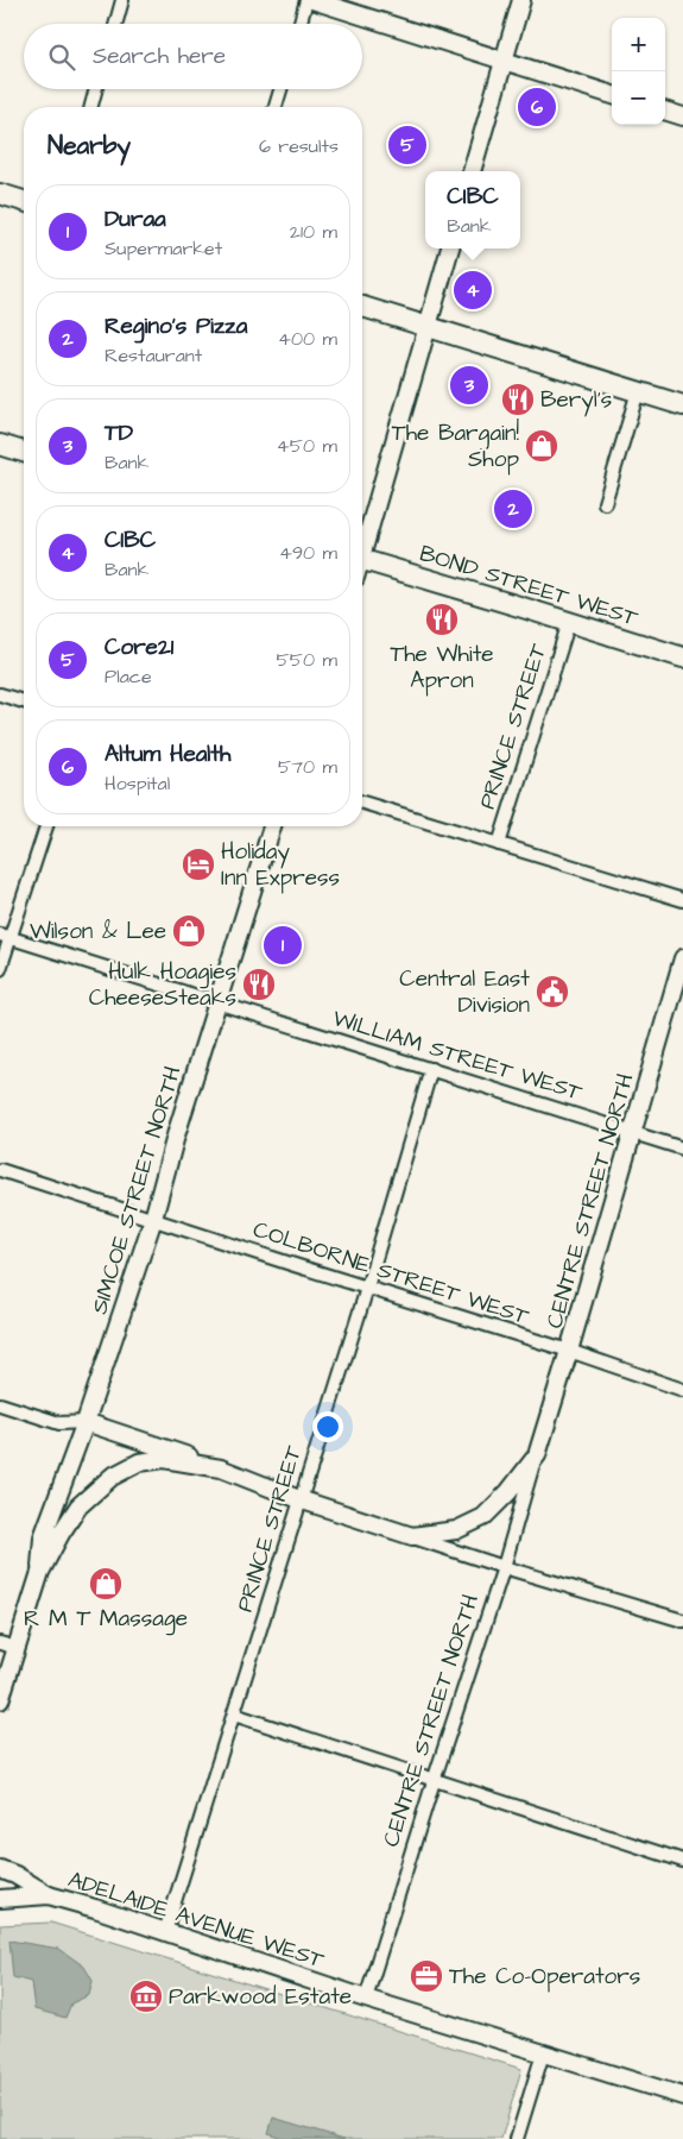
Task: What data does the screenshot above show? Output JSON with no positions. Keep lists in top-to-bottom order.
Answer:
{
  "streets": {
    "main road": [
      "BOND STREET WEST",
      "SIMCOE STREET NORTH",
      "CENTRE STREET NORTH",
      "ADELAIDE AVENUE WEST"
    ],
    "street": ["PRINCE STREET", "WILLIAM STREET WEST", "COLBORNE STREET WEST"]
  },
  "crossings": [
    ["BOND STREET WEST", "PRINCE STREET"],
    ["PRINCE STREET", "WILLIAM STREET WEST"],
    ["PRINCE STREET", "COLBORNE STREET WEST"],
    ["PRINCE STREET", "ADELAIDE AVENUE WEST"],
    ["WILLIAM STREET WEST", "SIMCOE STREET NORTH"],
    ["WILLIAM STREET WEST", "CENTRE STREET NORTH"],
    ["SIMCOE STREET NORTH", "COLBORNE STREET WEST"],
    ["CENTRE STREET NORTH", "COLBORNE STREET WEST"],
    ["CENTRE STREET NORTH", "ADELAIDE AVENUE WEST"]
  ],
  "places": {
    "restaurant": ["Beryl's", "The White Apron", "Hulk Hoagies CheeseSteaks"],
    "shop": ["The Bargain! Shop", "Wilson & Lee", "R M T Massage"],
    "hotel": ["Holiday Inn Express"],
    "public building": ["Central East Division"],
    "office": ["The Co-Operators"],
    "museum": ["Parkwood Estate"]
  },
  "page": {
    "map_buttons": ["+", "−"],
    "search": "Search here",
    "pins": [
      "6",
      "5",
      "4",
      "3",
      "2",
      "1"
    ],
    "heading": ["Nearby", "6 results"],
    "popup": ["CIBC", "Bank"],
    "list": [
      {
        "mark": "1",
        "name": "Duraa",
        "note": "Supermarket",
        "value": "210 m"
      },
      {
        "mark": "2",
        "name": "Regino's Pizza",
        "note": "Restaurant",
        "value": "400 m"
      },
      {
        "mark": "3",
        "name": "TD",
        "note": "Bank",
        "value": "450 m"
      },
      {
        "mark": "4",
        "name": "CIBC",
        "note": "Bank",
        "value": "490 m"
      },
      {
        "mark": "5",
        "name": "Core21",
        "note": "Place",
        "value": "550 m"
      },
      {
        "mark": "6",
        "name": "Altum Health",
        "note": "Hospital",
        "value": "570 m"
      }
    ]
  }
}
